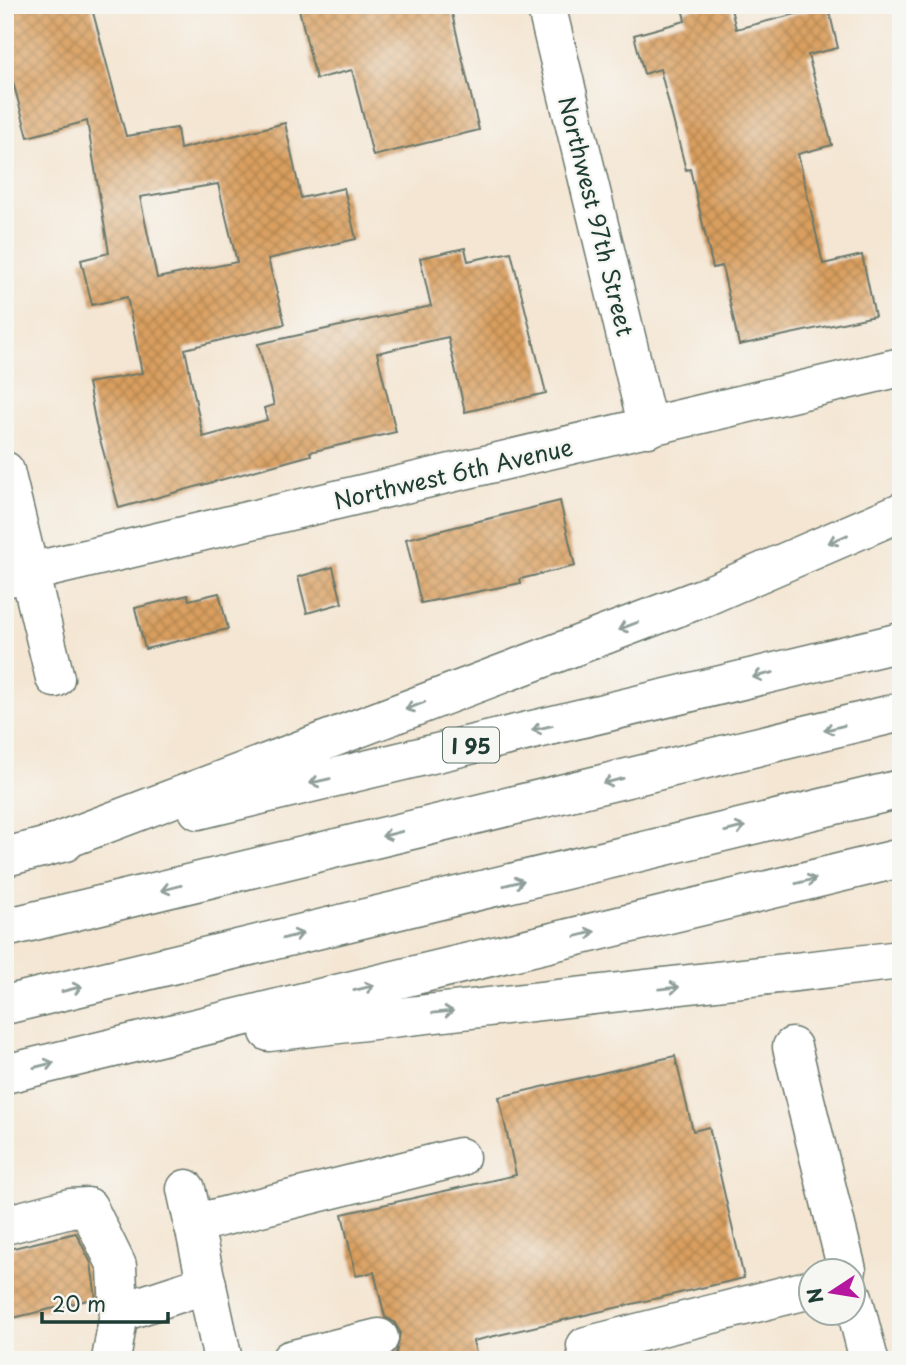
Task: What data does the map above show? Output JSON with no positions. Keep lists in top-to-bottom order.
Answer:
{
  "streets": {
    "main road": ["Northwest 97th Street", "Northwest 6th Avenue", "I 95"]
  },
  "crossings": [
    ["Northwest 97th Street", "Northwest 6th Avenue"]
  ],
  "scale_bar": "20 m",
  "north": "left"
}
